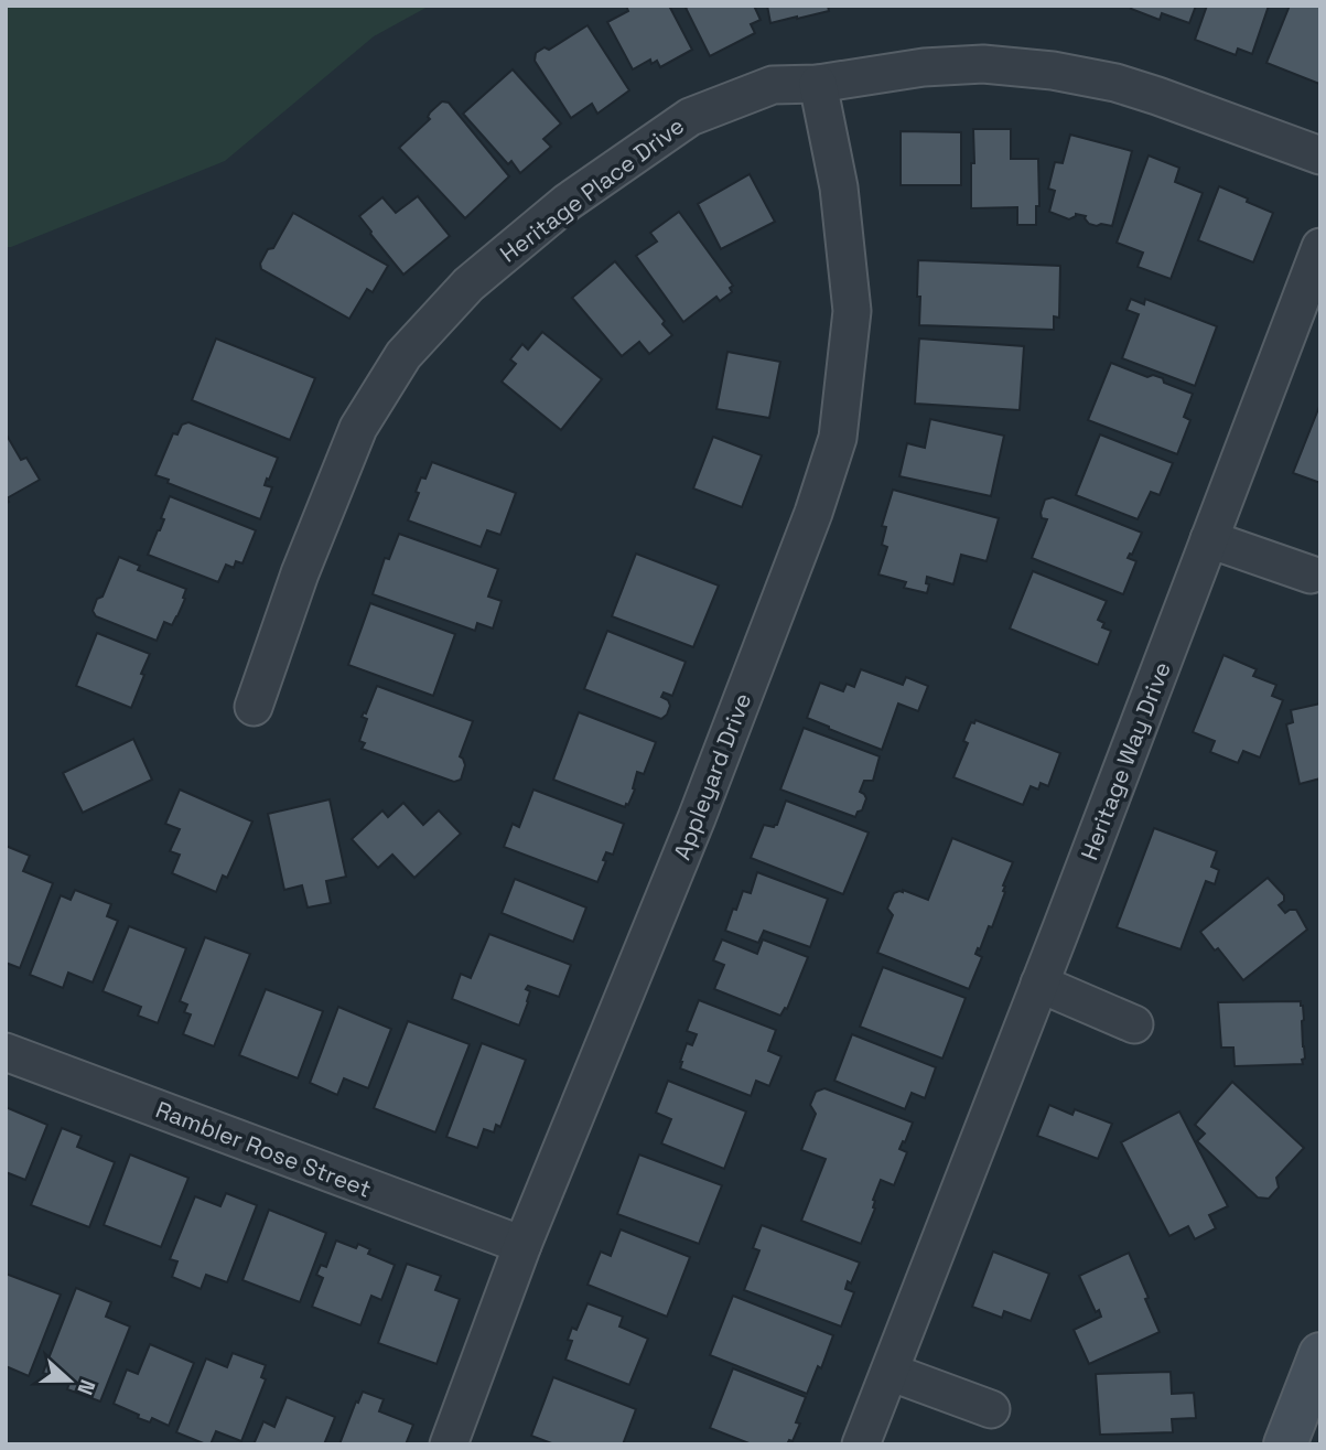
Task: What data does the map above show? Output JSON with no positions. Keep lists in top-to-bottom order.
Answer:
{
  "streets": {
    "street": [
      "Heritage Place Drive",
      "Heritage Way Drive",
      "Appleyard Drive",
      "Rambler Rose Street"
    ]
  },
  "crossings": [
    ["Heritage Place Drive", "Appleyard Drive"],
    ["Appleyard Drive", "Rambler Rose Street"]
  ],
  "north": "right"
}
